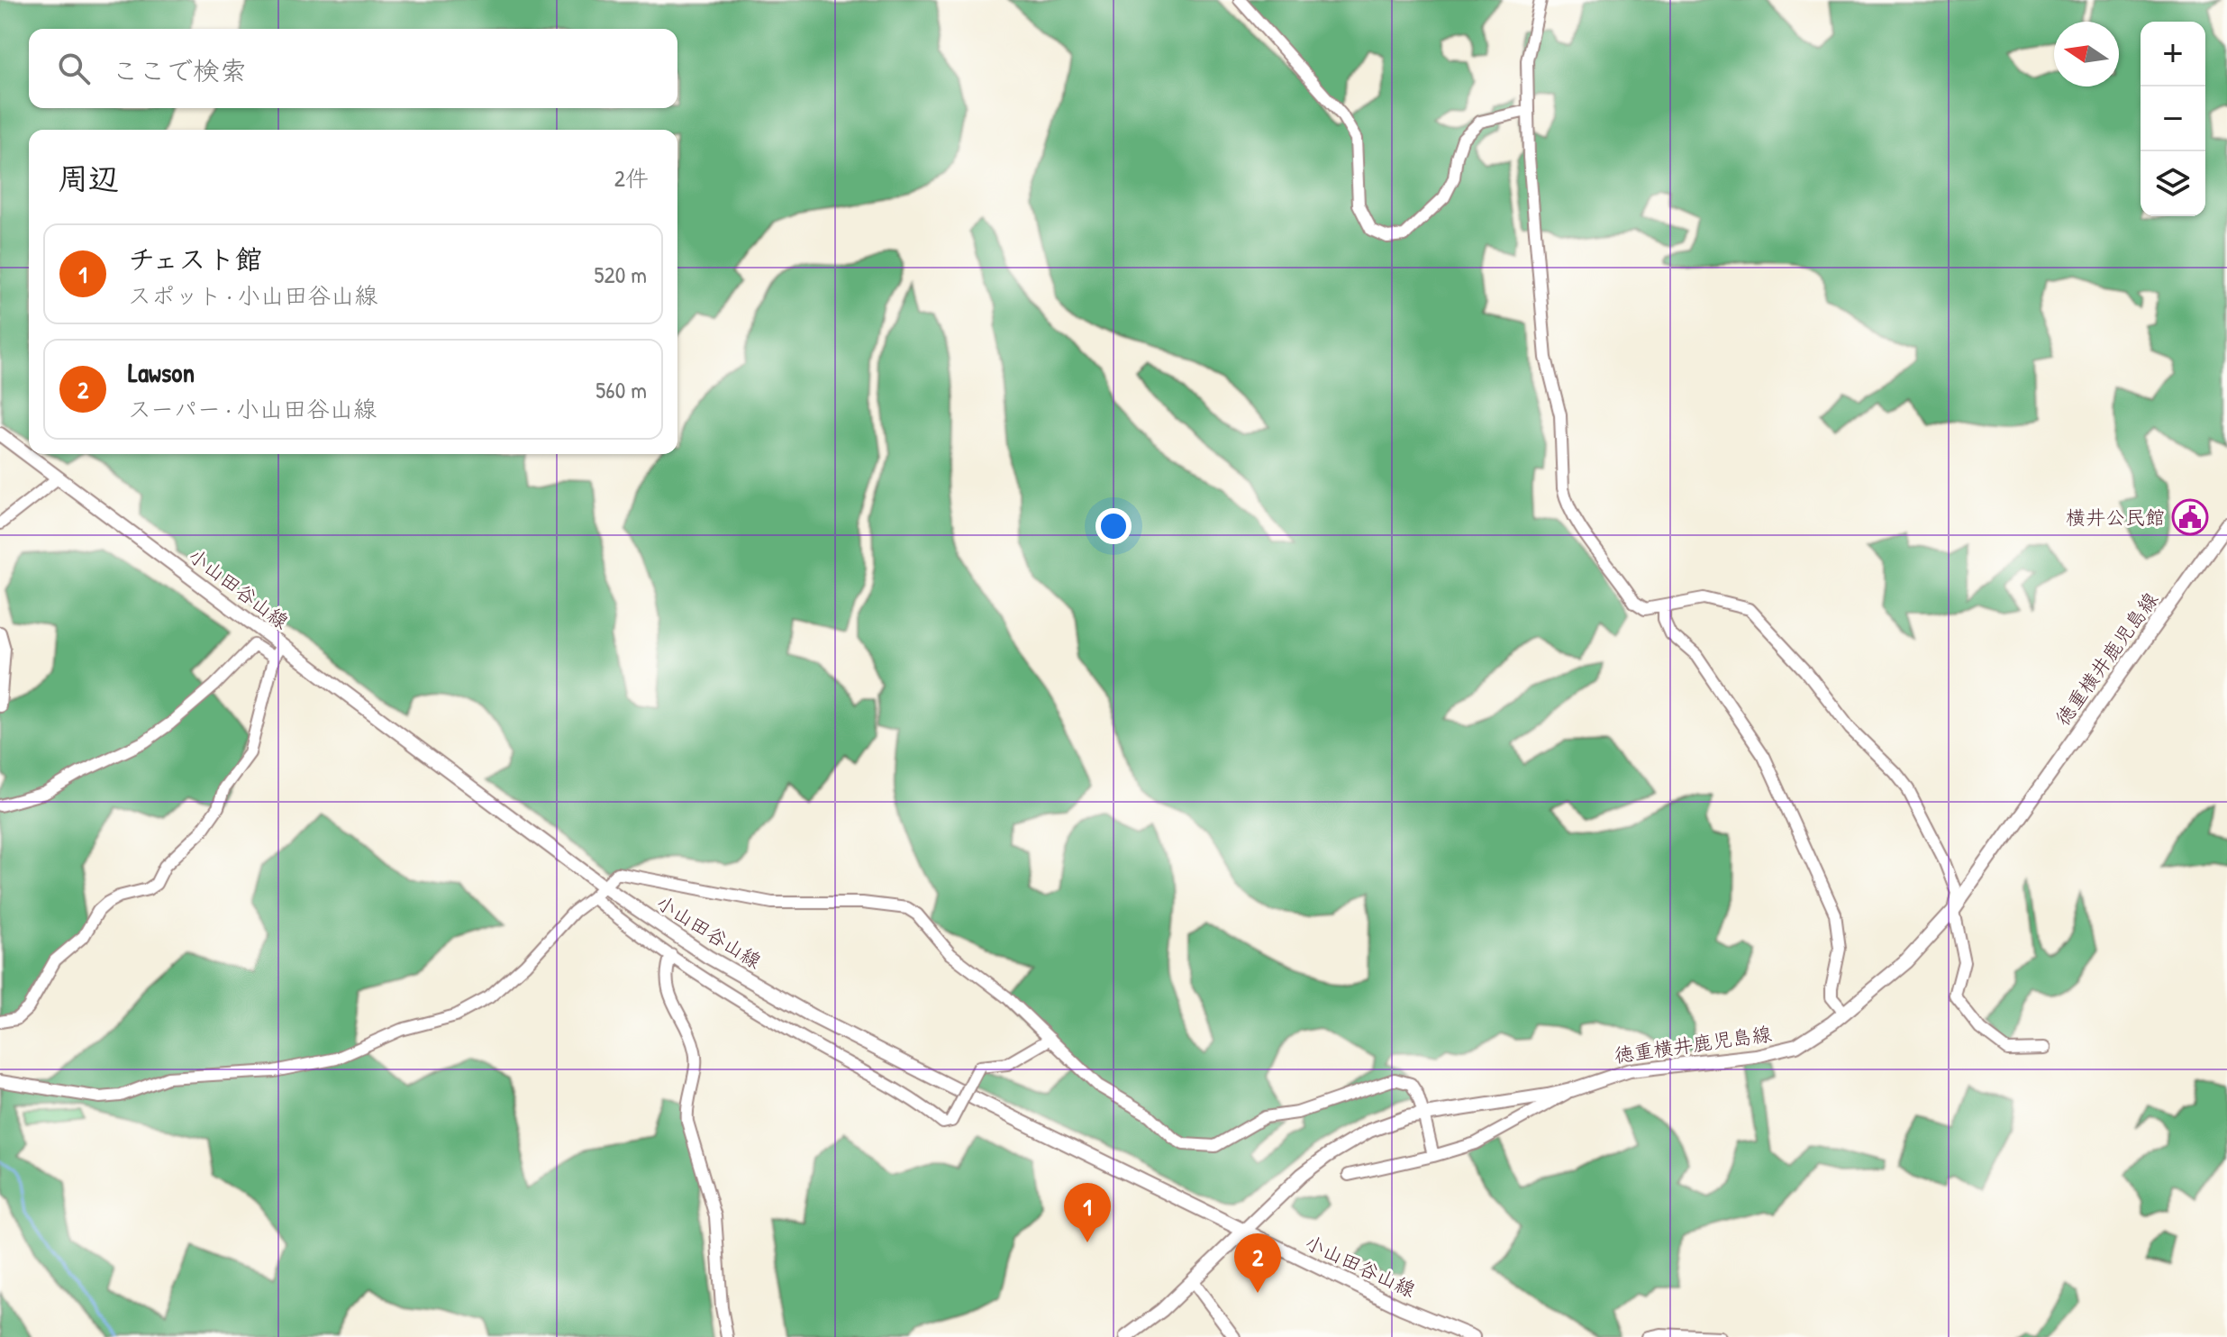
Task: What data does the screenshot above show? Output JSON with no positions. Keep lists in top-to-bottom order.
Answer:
{
  "streets": {
    "main road": ["小山田谷山線", "徳重横井鹿児島線"]
  },
  "crossings": [
    ["小山田谷山線", "徳重横井鹿児島線"]
  ],
  "places": {
    "public building": ["横井公民館"]
  },
  "north": "left",
  "page": {
    "map_buttons": ["+", "−"],
    "search": "ここで検索",
    "heading": ["周辺", "2件"],
    "list": [
      {
        "mark": "1",
        "name": "チェスト館",
        "note": "スポット · 小山田谷山線",
        "value": "520 m"
      },
      {
        "mark": "2",
        "name": "Lawson",
        "note": "スーパー · 小山田谷山線",
        "value": "560 m"
      }
    ],
    "pins": ["1", "2"]
  }
}
